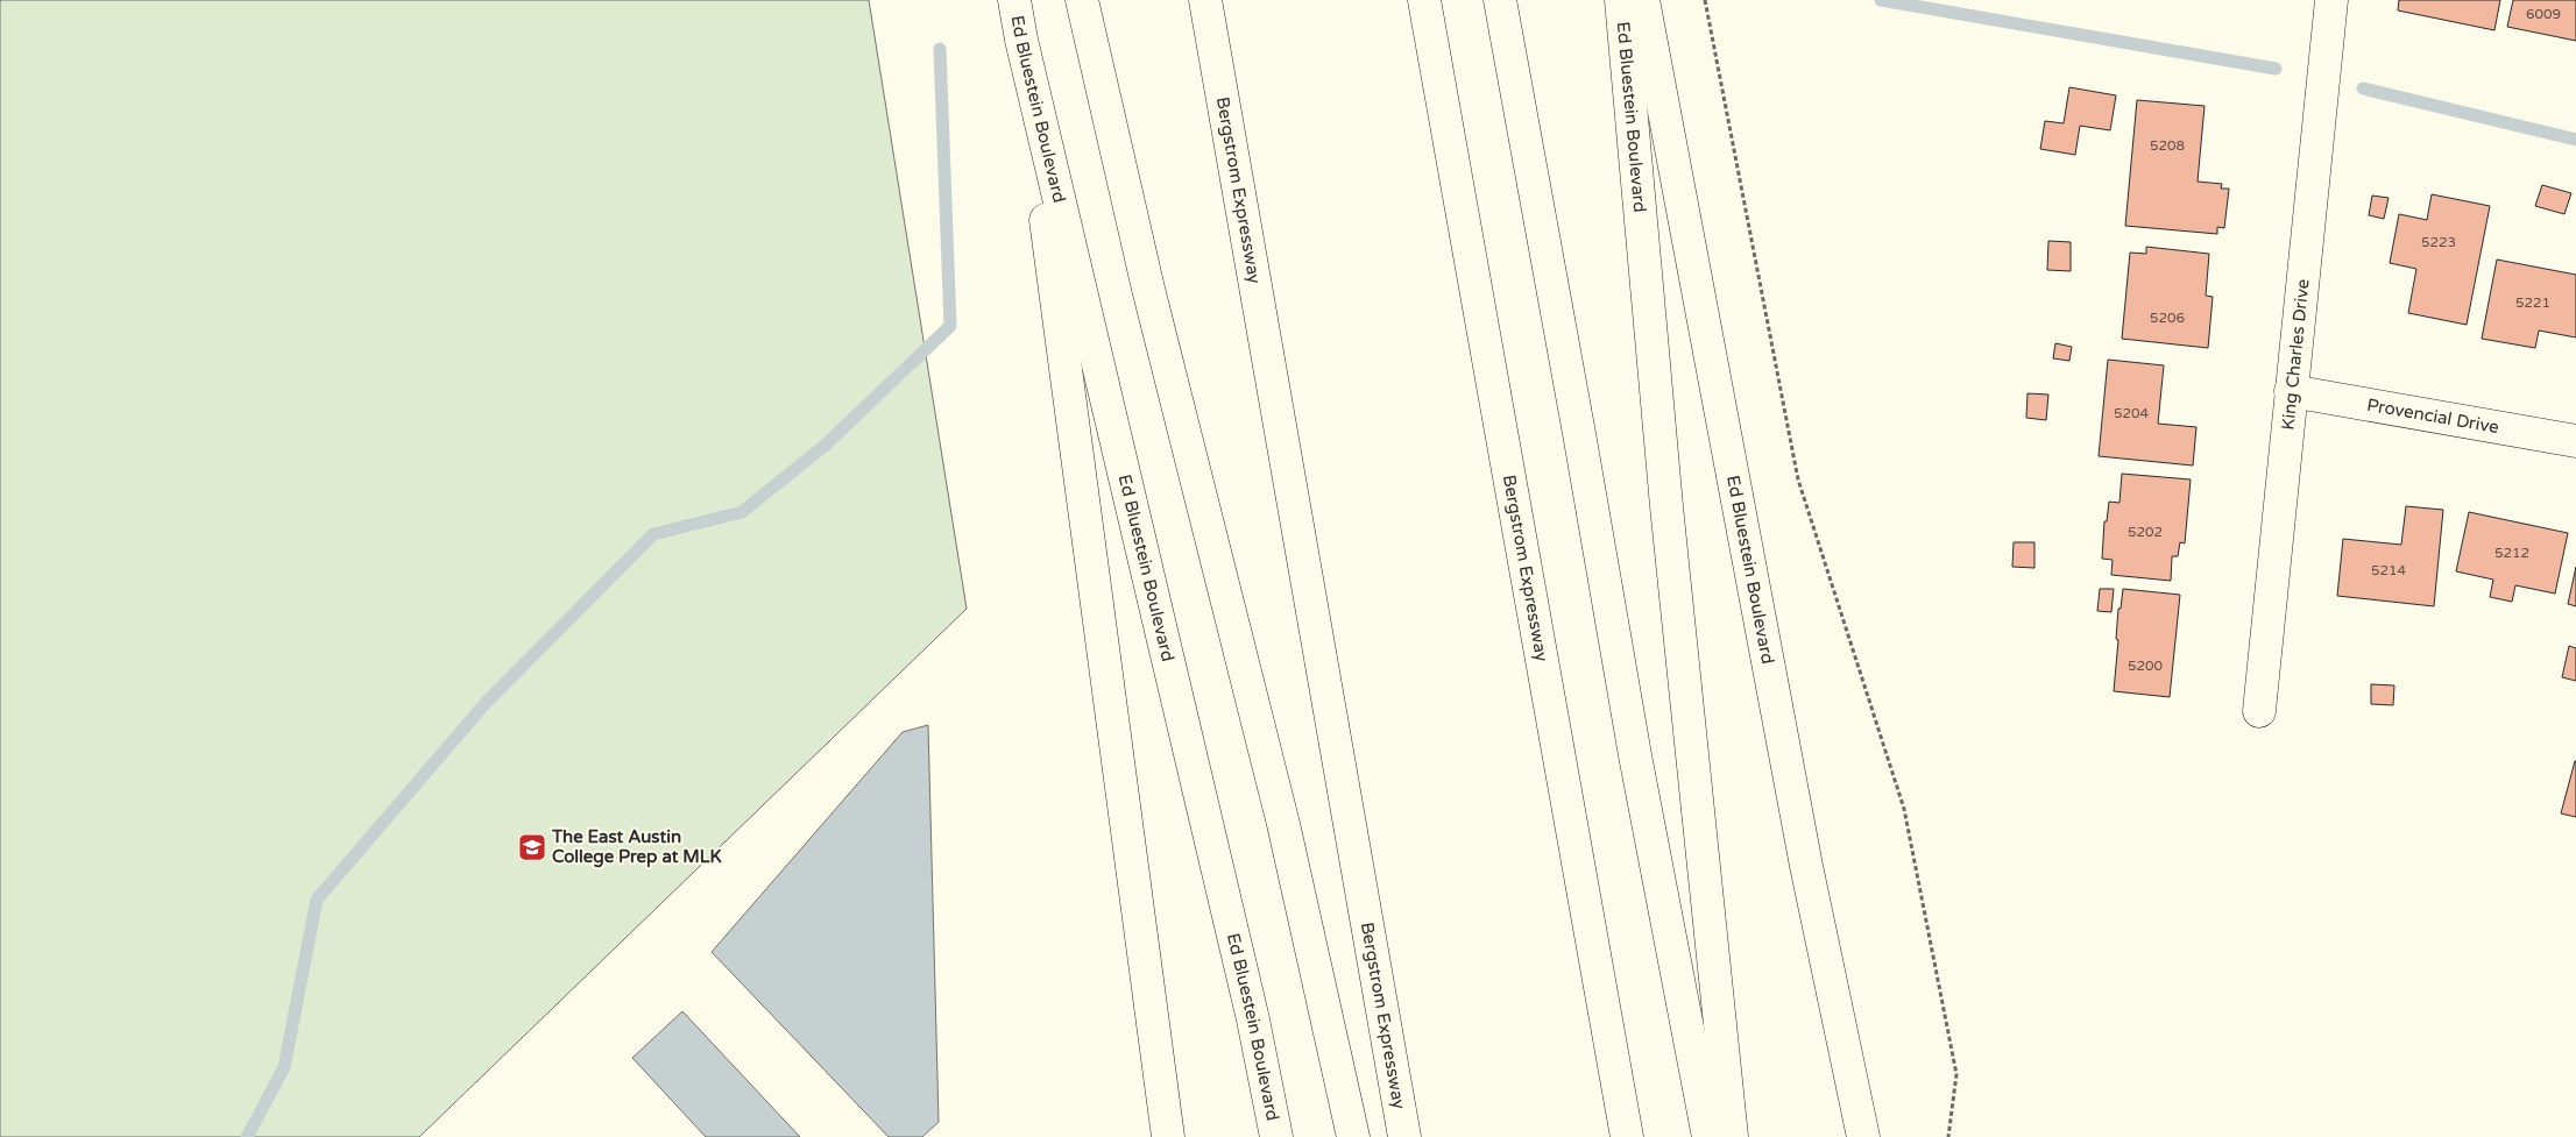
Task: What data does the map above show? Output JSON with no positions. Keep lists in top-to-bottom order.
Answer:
{
  "streets": {
    "main road": [
      "Ed Bluestein Boulevard",
      "Bergstrom Expressway",
      "King Charles Drive",
      "Provencial Drive"
    ]
  },
  "crossings": [
    ["King Charles Drive", "Provencial Drive"]
  ],
  "places": {
    "school or university": ["The East Austin College Prep at MLK"]
  },
  "house_numbers": [
    "6009",
    "5208",
    "5223",
    "5221",
    "5206",
    "5204",
    "5202",
    "5212",
    "5214",
    "5200"
  ]
}
